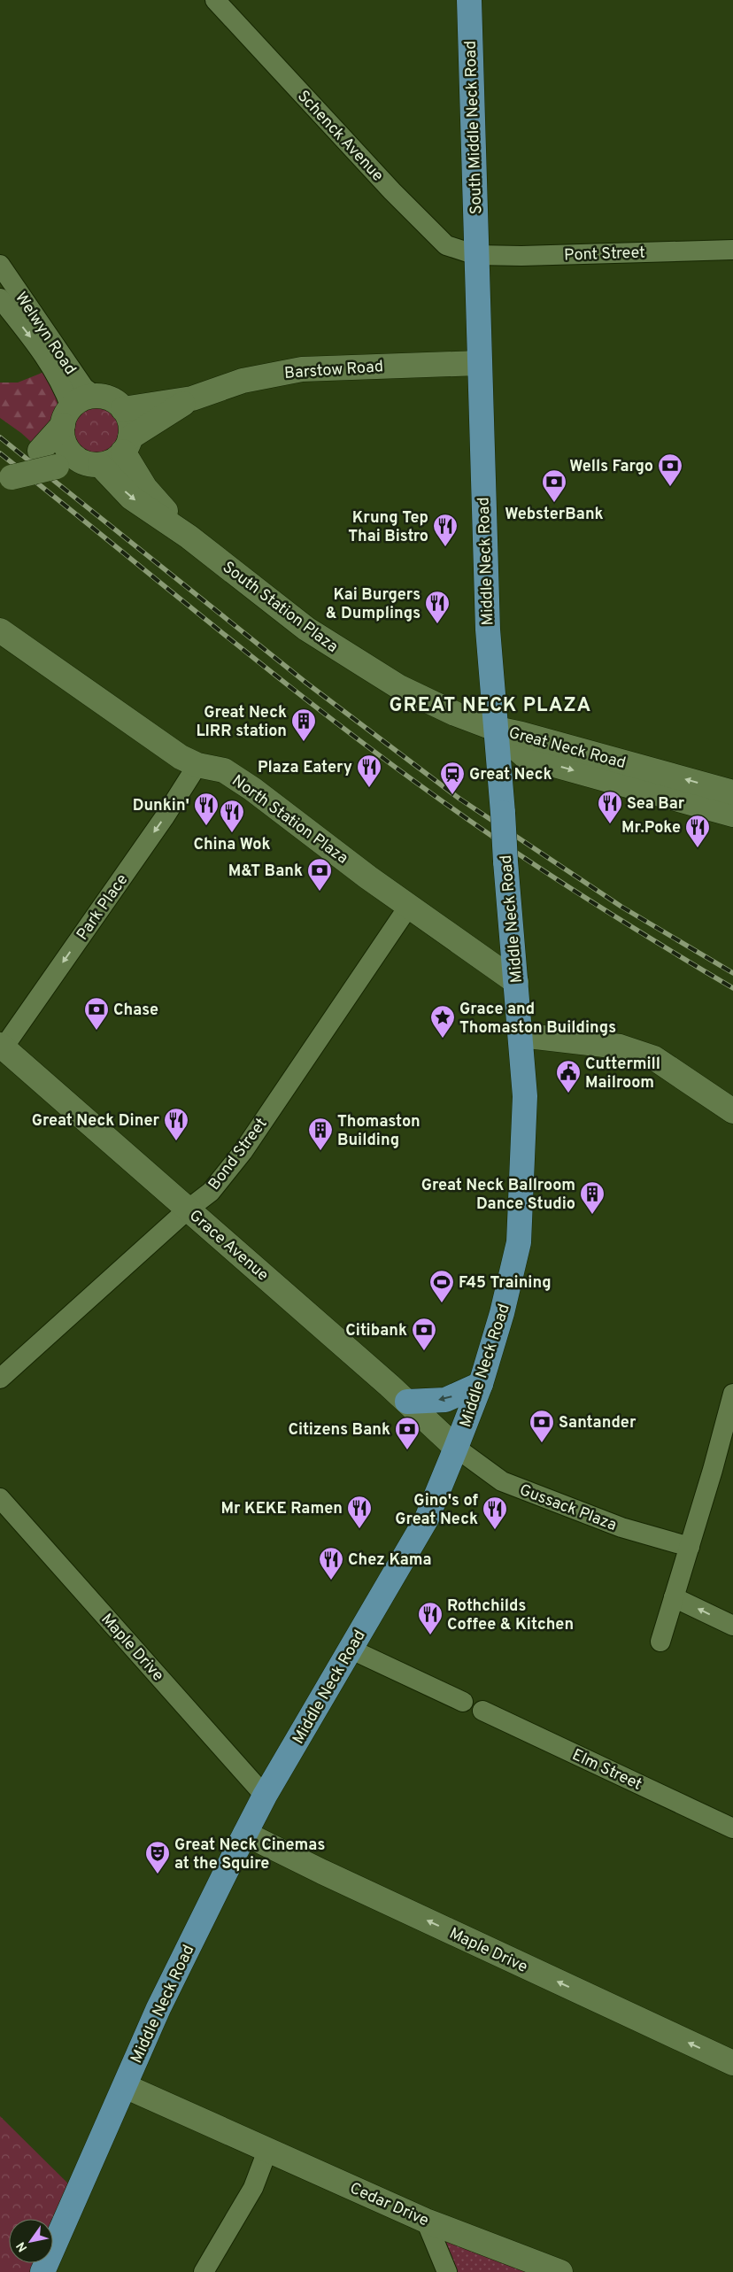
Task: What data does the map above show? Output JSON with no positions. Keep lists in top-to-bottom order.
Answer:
{
  "streets": {
    "main road": ["South Middle Neck Road", "Middle Neck Road"],
    "street": [
      "Schenck Avenue",
      "Pont Street",
      "Welwyn Road",
      "Barstow Road",
      "South Station Plaza",
      "Great Neck Road",
      "North Station Plaza",
      "Park Place",
      "Bond Street",
      "Grace Avenue",
      "Gussack Plaza",
      "Maple Drive",
      "Elm Street",
      "Cedar Drive"
    ]
  },
  "crossings": [
    ["South Middle Neck Road", "Schenck Avenue"],
    ["South Middle Neck Road", "Pont Street"],
    ["South Middle Neck Road", "Middle Neck Road"],
    ["Schenck Avenue", "Pont Street"],
    ["Schenck Avenue", "Middle Neck Road"],
    ["Pont Street", "Middle Neck Road"],
    ["Welwyn Road", "Barstow Road"],
    ["Welwyn Road", "South Station Plaza"],
    ["Barstow Road", "Middle Neck Road"],
    ["Barstow Road", "South Station Plaza"],
    ["Middle Neck Road", "South Station Plaza"],
    ["Middle Neck Road", "Great Neck Road"],
    ["Middle Neck Road", "North Station Plaza"],
    ["Middle Neck Road", "Grace Avenue"],
    ["Middle Neck Road", "Gussack Plaza"],
    ["Middle Neck Road", "Maple Drive"],
    ["Middle Neck Road", "Cedar Drive"],
    ["South Station Plaza", "Great Neck Road"],
    ["North Station Plaza", "Park Place"],
    ["North Station Plaza", "Bond Street"],
    ["Park Place", "Grace Avenue"],
    ["Bond Street", "Grace Avenue"],
    ["Grace Avenue", "Gussack Plaza"]
  ],
  "one_way": ["Park Place", "Maple Drive"],
  "districts": ["GREAT NECK PLAZA"],
  "places": {
    "bank": [
      "Wells Fargo",
      "WebsterBank",
      "M&T Bank",
      "Chase",
      "Citibank",
      "Santander",
      "Citizens Bank"
    ],
    "restaurant": [
      "Krung Tep Thai Bistro",
      "Kai Burgers & Dumplings",
      "Plaza Eatery",
      "Sea Bar",
      "Dunkin'",
      "China Wok",
      "Mr.Poke",
      "Great Neck Diner",
      "Mr KEKE Ramen",
      "Gino's of Great Neck",
      "Chez Kama",
      "Rothchilds Coffee & Kitchen"
    ],
    "building": ["Great Neck LIRR station", "Thomaston Building", "Great Neck Ballroom Dance Studio"],
    "station": ["Great Neck"],
    "place": ["Grace and Thomaston Buildings"],
    "public building": ["Cuttermill Mailroom"],
    "sports": ["F45 Training"],
    "theatre": ["Great Neck Cinemas at the Squire"]
  },
  "north": "bottom left"
}
